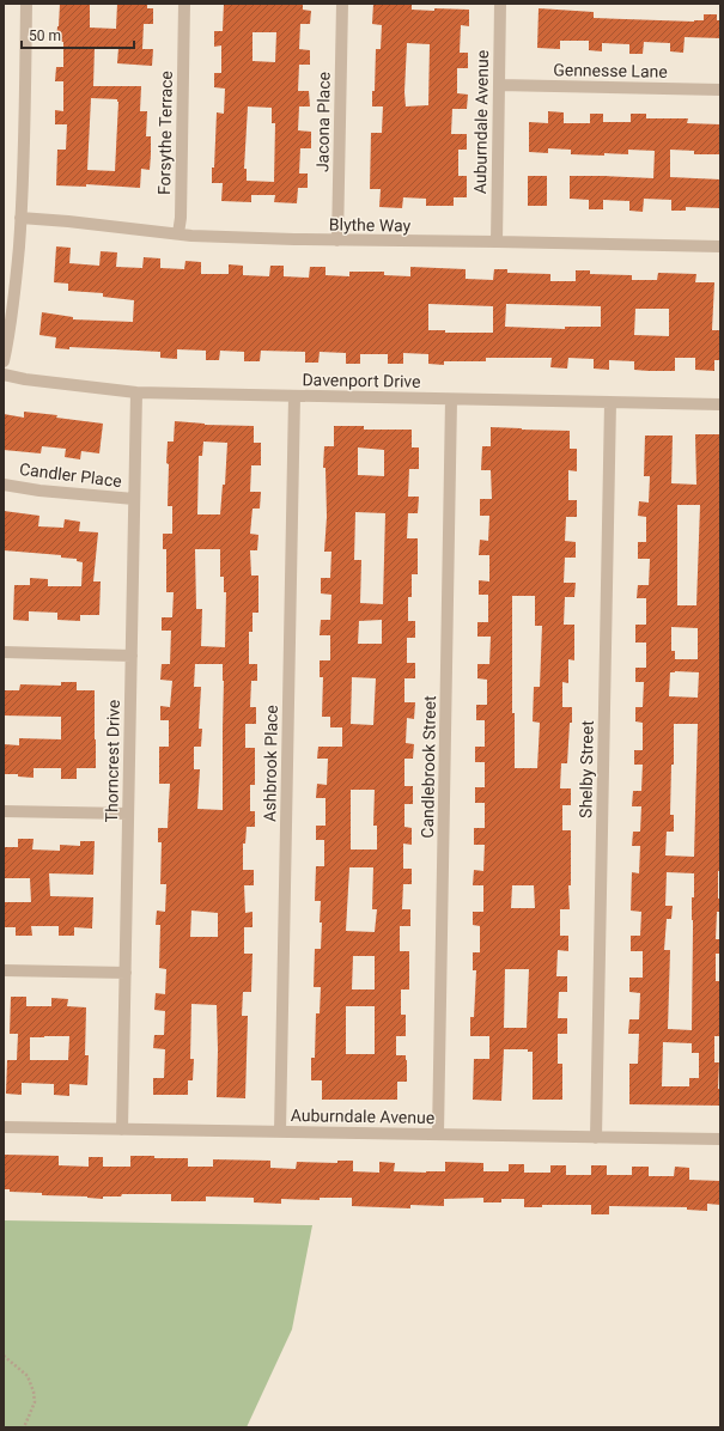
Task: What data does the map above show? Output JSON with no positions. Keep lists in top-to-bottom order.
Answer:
{
  "streets": {
    "street": [
      "Gennesse Lane",
      "Jacona Place",
      "Auburndale Avenue",
      "Forsythe Terrace",
      "Blythe Way",
      "Davenport Drive",
      "Candler Place",
      "Thorncrest Drive",
      "Ashbrook Place",
      "Candlebrook Street",
      "Shelby Street"
    ]
  },
  "crossings": [
    ["Gennesse Lane", "Auburndale Avenue"],
    ["Jacona Place", "Blythe Way"],
    ["Auburndale Avenue", "Blythe Way"],
    ["Auburndale Avenue", "Thorncrest Drive"],
    ["Auburndale Avenue", "Ashbrook Place"],
    ["Auburndale Avenue", "Candlebrook Street"],
    ["Auburndale Avenue", "Shelby Street"],
    ["Forsythe Terrace", "Blythe Way"],
    ["Davenport Drive", "Thorncrest Drive"],
    ["Davenport Drive", "Ashbrook Place"],
    ["Davenport Drive", "Candlebrook Street"],
    ["Davenport Drive", "Shelby Street"],
    ["Candler Place", "Thorncrest Drive"]
  ],
  "scale_bar": "50 m"
}
